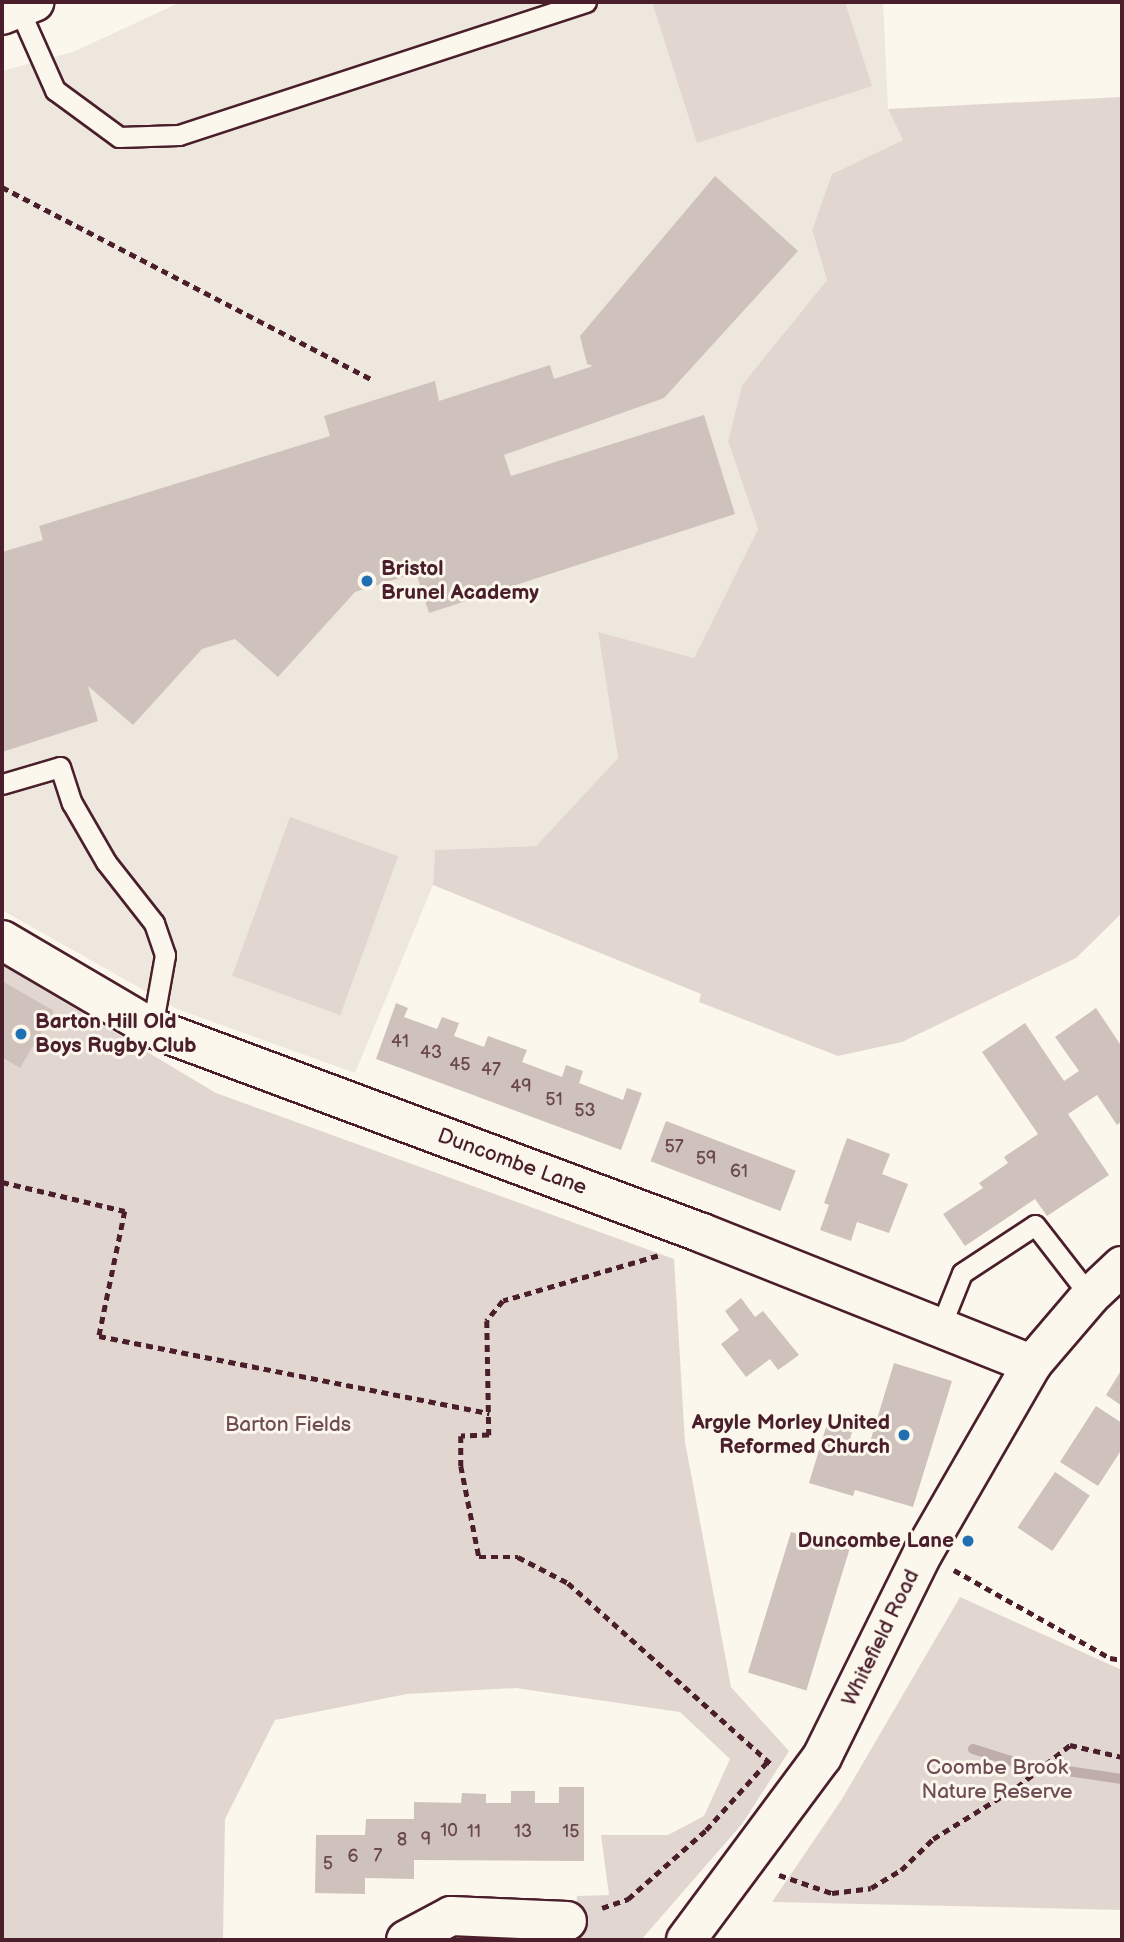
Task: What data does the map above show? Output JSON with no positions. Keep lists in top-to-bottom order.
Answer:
{
  "streets": {
    "street": ["Duncombe Lane", "Whitefield Road"]
  },
  "crossings": [
    ["Duncombe Lane", "Whitefield Road"]
  ],
  "parks": ["Barton Fields", "Coombe Brook Nature Reserve"],
  "places": [
    "Bristol Brunel Academy",
    "Barton Hill Old Boys Rugby Club",
    "Argyle Morley United Reformed Church",
    "Duncombe Lane"
  ],
  "house_numbers": [
    "41",
    "43",
    "45",
    "47",
    "49",
    "51",
    "53",
    "57",
    "59",
    "61",
    "10",
    "11",
    "13",
    "15",
    "8",
    "9",
    "7",
    "6",
    "5"
  ]
}
